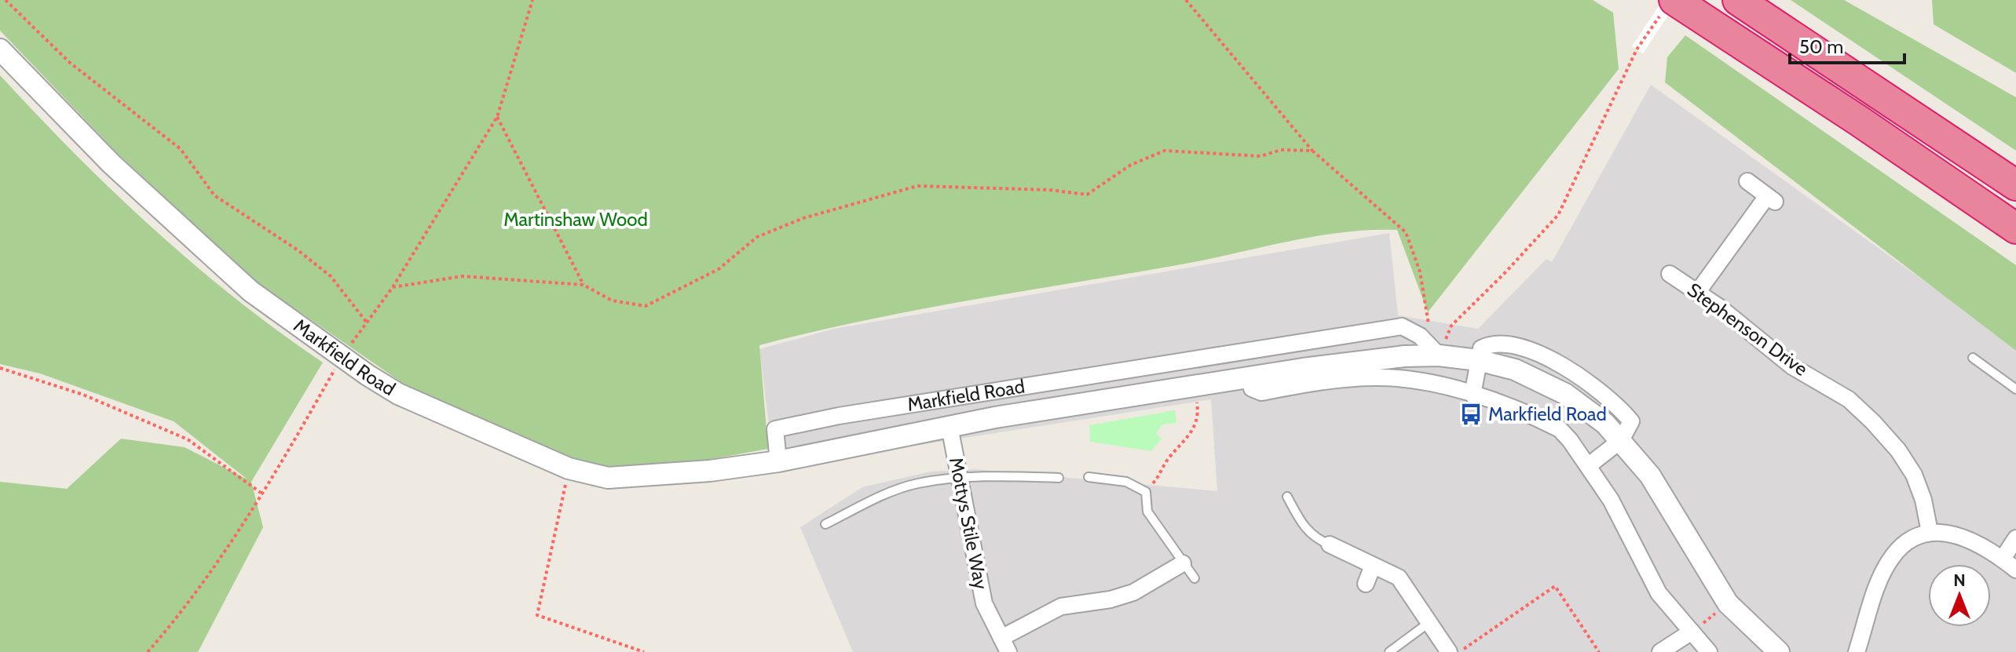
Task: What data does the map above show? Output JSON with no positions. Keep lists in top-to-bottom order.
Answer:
{
  "streets": {
    "street": ["Stephenson Drive", "Markfield Road", "Mottys Stile Way"]
  },
  "crossings": [
    ["Markfield Road", "Mottys Stile Way"]
  ],
  "parks": ["Martinshaw Wood"],
  "places": {
    "bus stop": ["Markfield Road"]
  },
  "scale_bar": "50 m",
  "north": "top"
}
